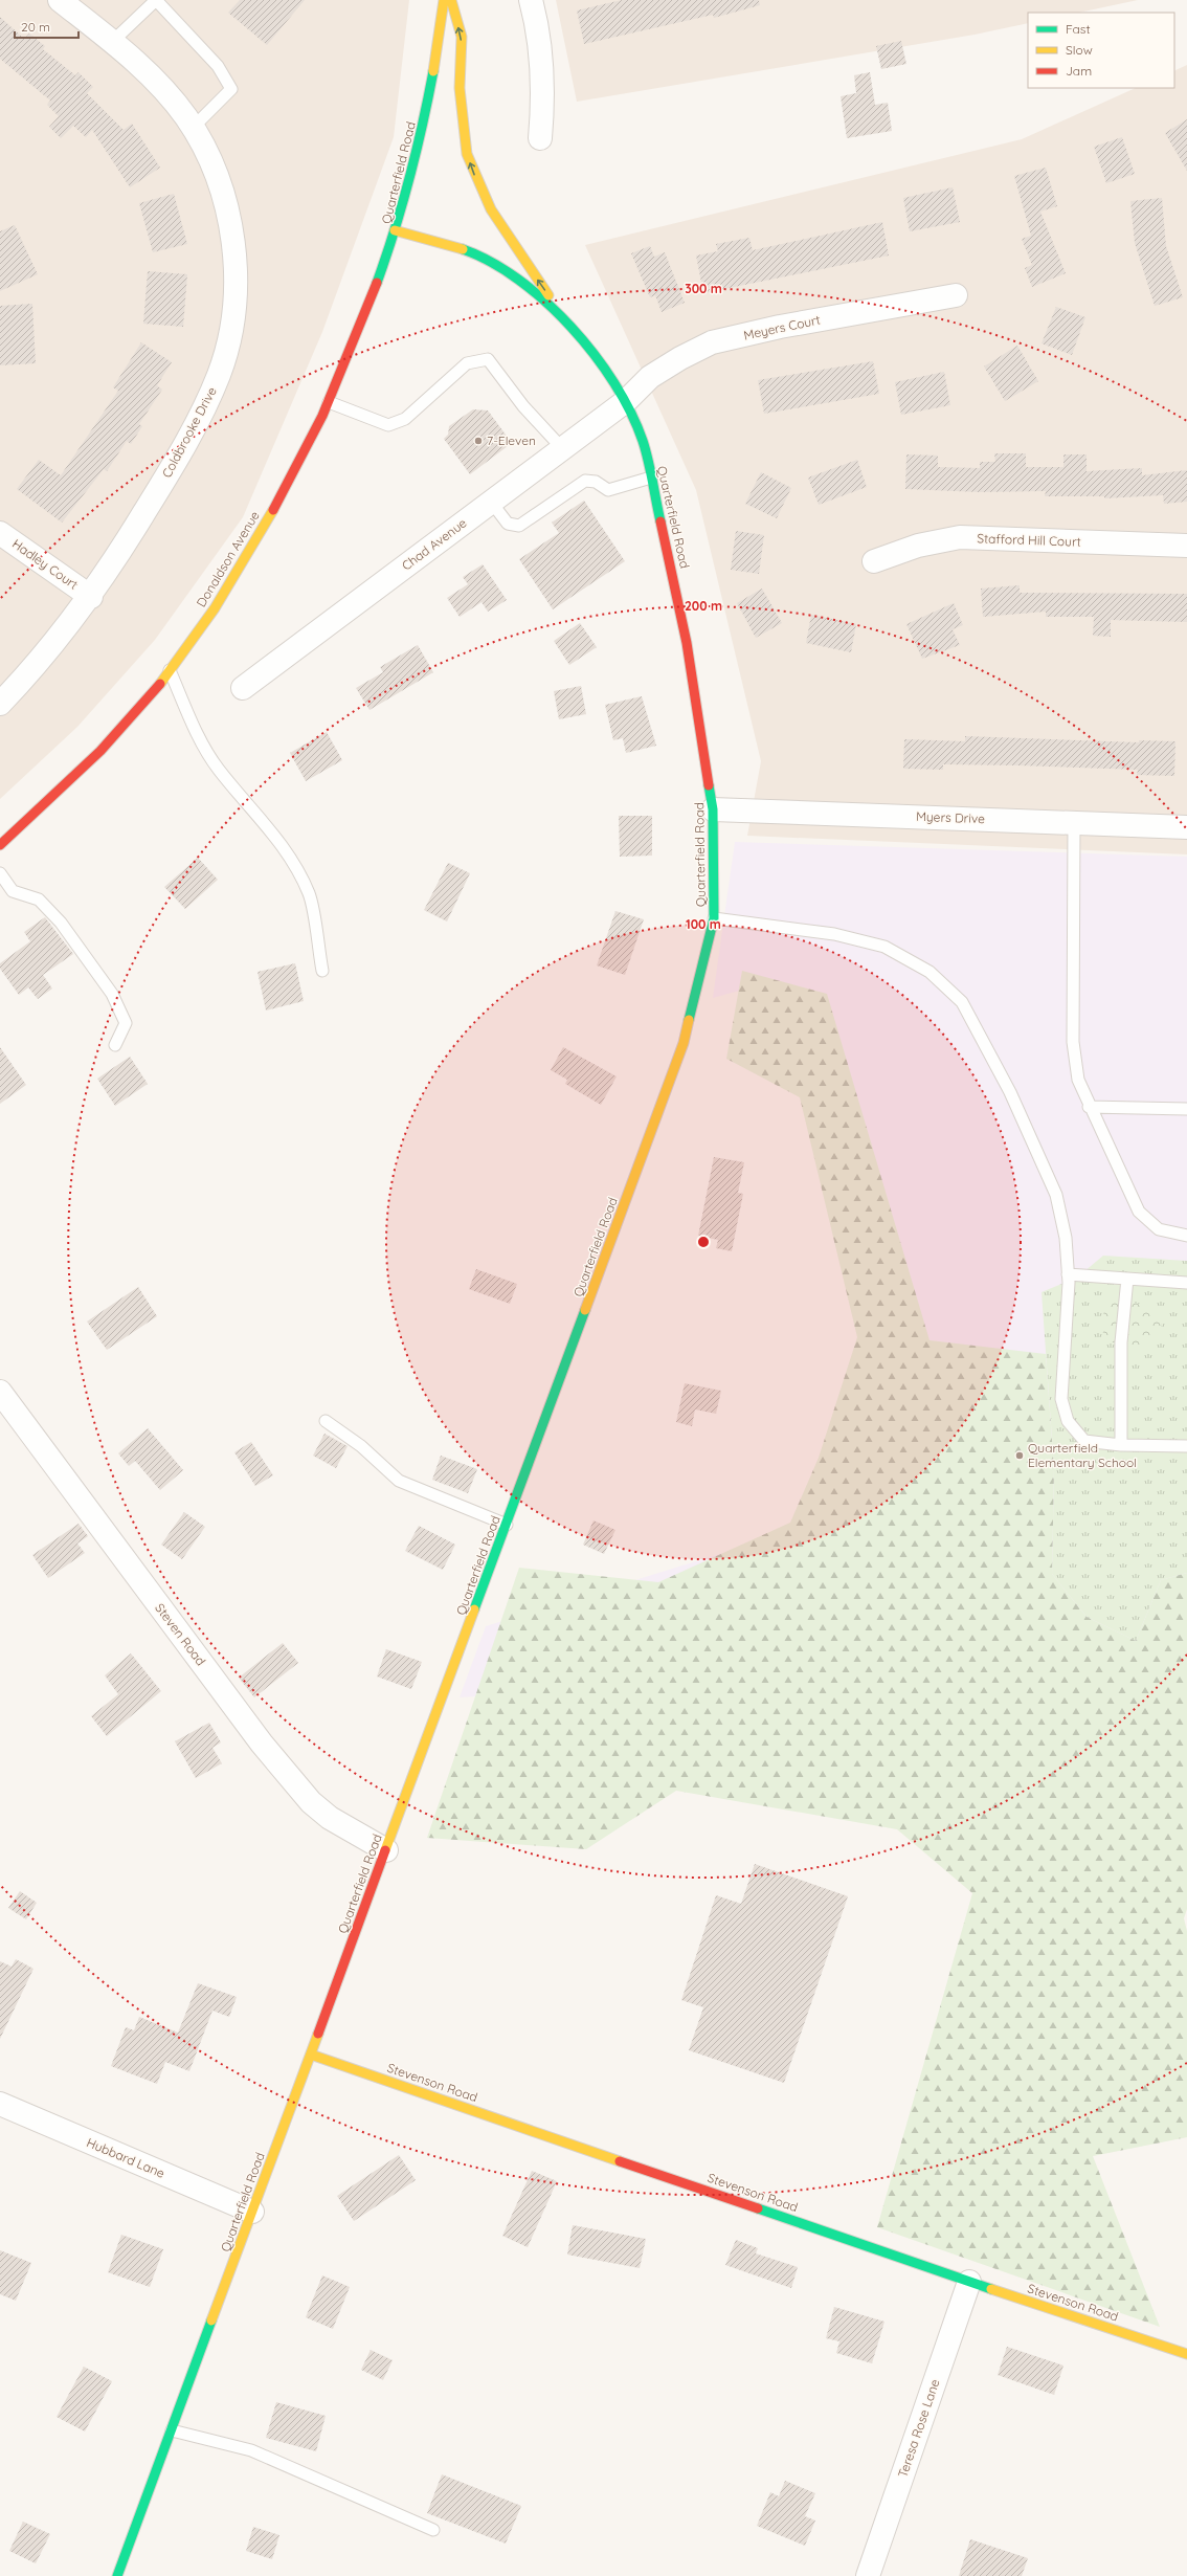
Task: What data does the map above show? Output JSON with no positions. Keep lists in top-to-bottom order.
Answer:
{
  "streets": {
    "street": [
      "Quarterfield Road",
      "Meyers Court",
      "Coldbrooke Drive",
      "Stafford Hill Court",
      "Chad Avenue",
      "Donaldson Avenue",
      "Hadley Court",
      "Myers Drive",
      "Steven Road",
      "Stevenson Road",
      "Hubbard Lane",
      "Teresa Rose Lane"
    ]
  },
  "crossings": [
    ["Quarterfield Road", "Meyers Court"],
    ["Quarterfield Road", "Chad Avenue"],
    ["Quarterfield Road", "Donaldson Avenue"],
    ["Quarterfield Road", "Myers Drive"],
    ["Quarterfield Road", "Steven Road"],
    ["Quarterfield Road", "Stevenson Road"],
    ["Quarterfield Road", "Hubbard Lane"],
    ["Meyers Court", "Chad Avenue"],
    ["Coldbrooke Drive", "Hadley Court"],
    ["Stevenson Road", "Teresa Rose Lane"]
  ],
  "places": ["7-Eleven", "Quarterfield Elementary School"],
  "legend": ["Fast", "Slow", "Jam"],
  "scale_bar": "20 m",
  "rings": ["300 m", "200 m", "100 m"]
}
